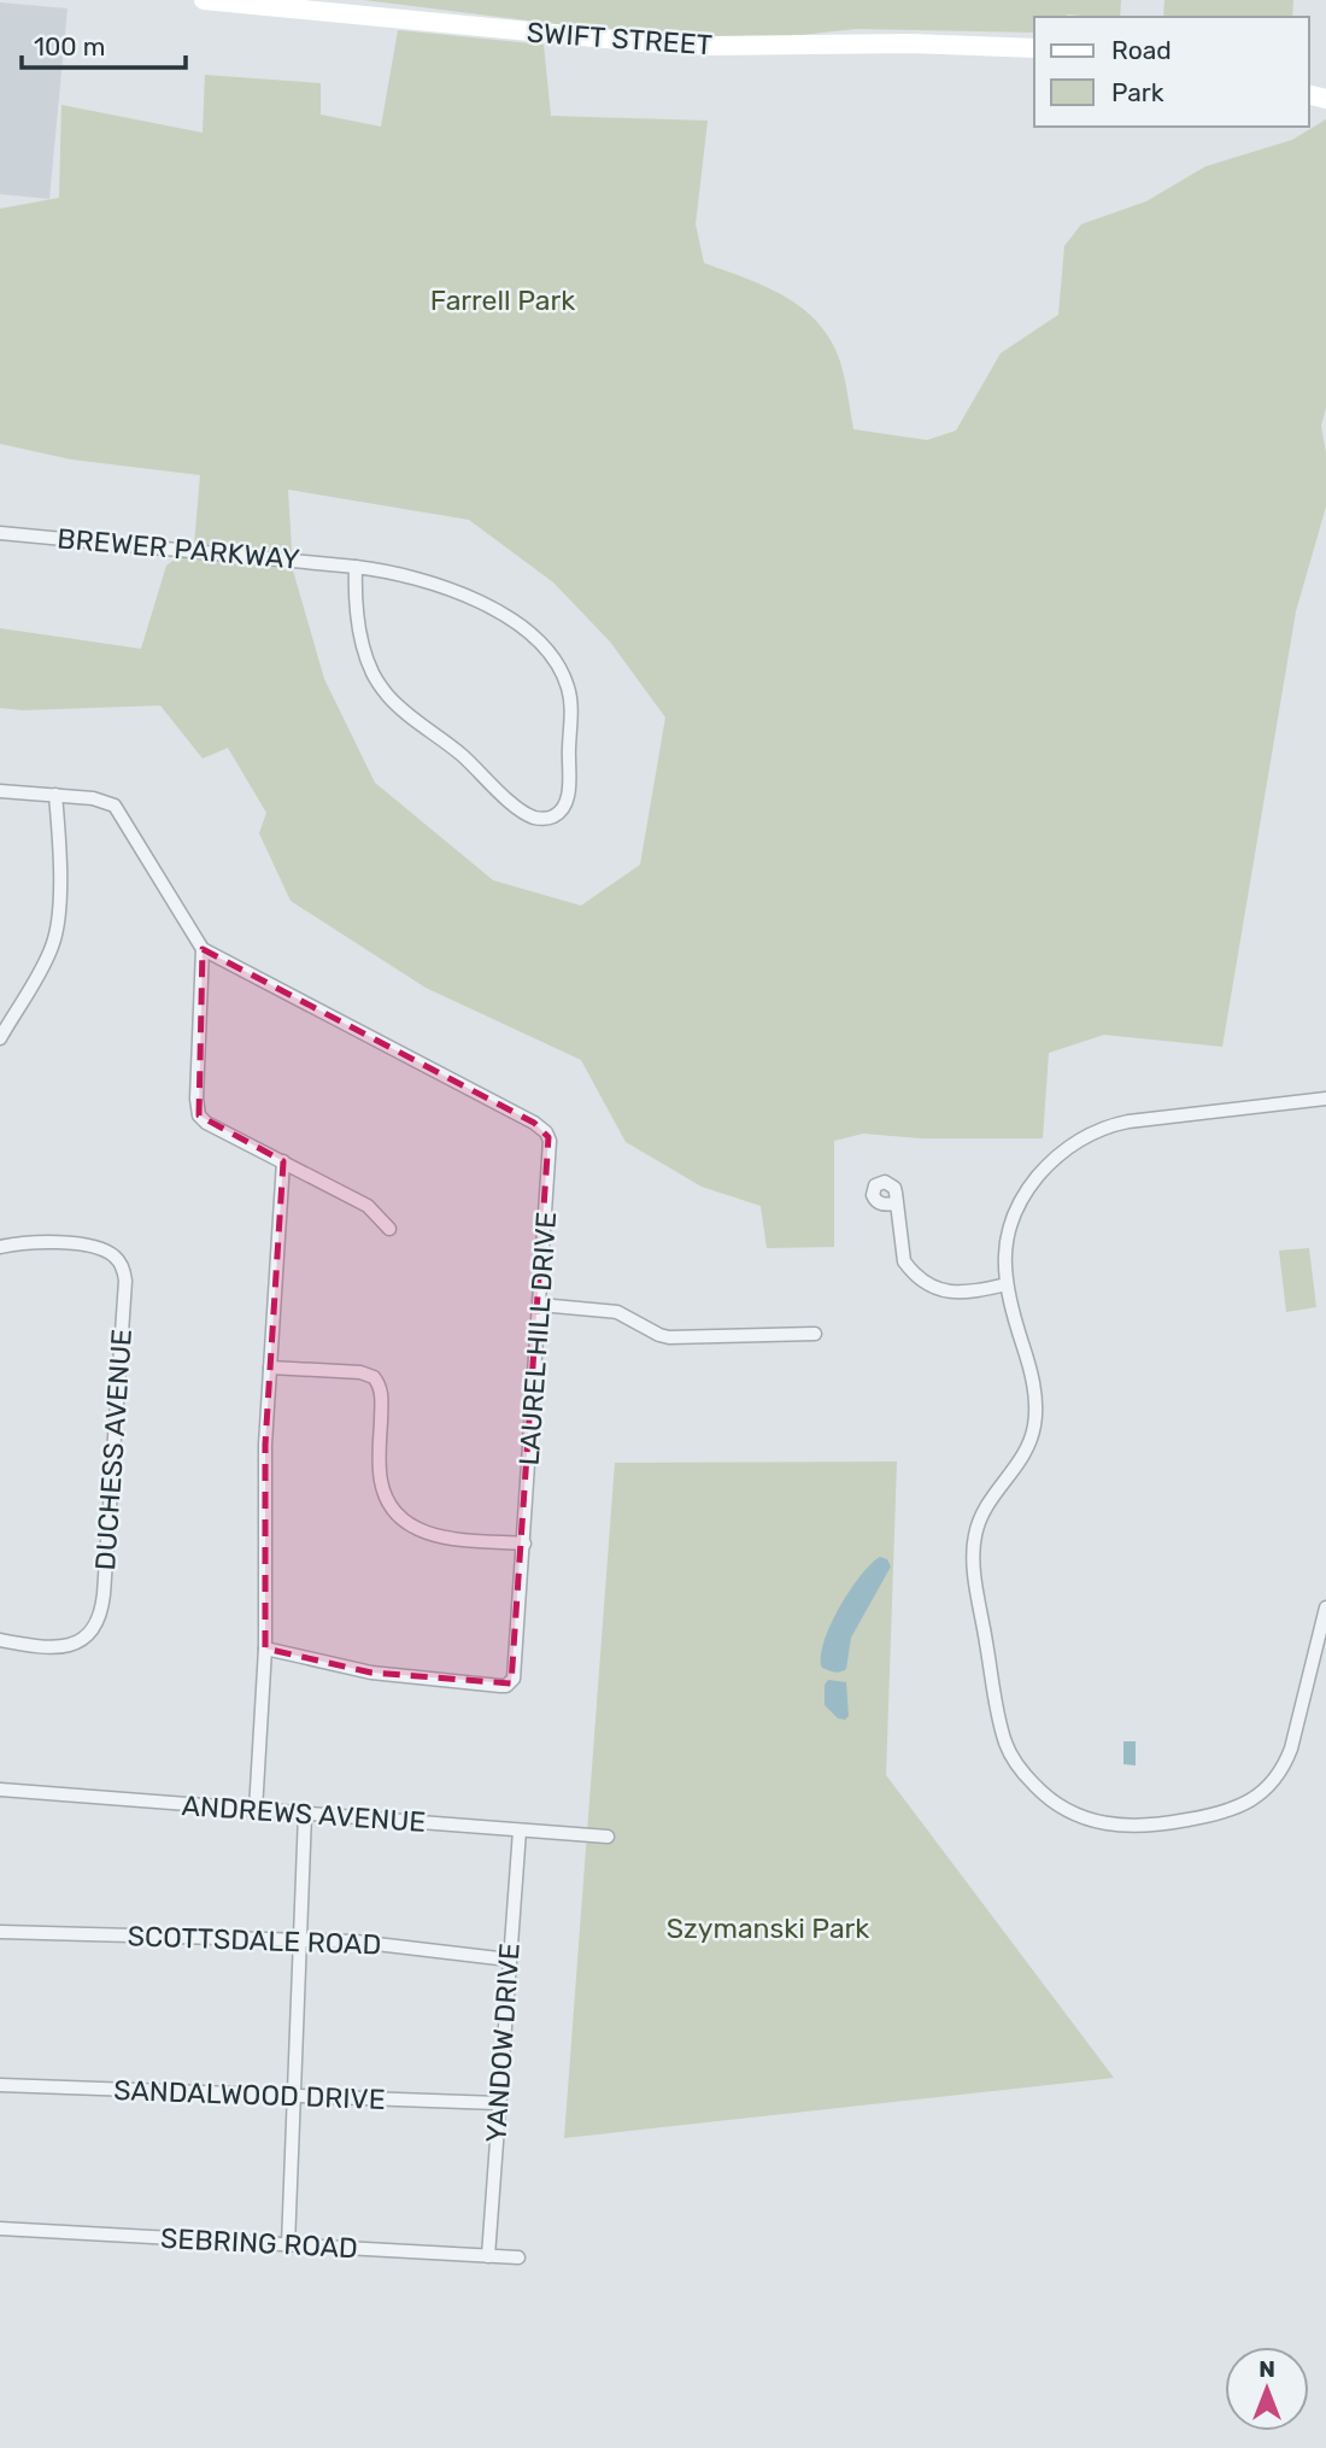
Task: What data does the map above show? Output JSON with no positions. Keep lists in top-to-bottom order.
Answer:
{
  "streets": {
    "street": [
      "SWIFT STREET",
      "BREWER PARKWAY",
      "LAUREL HILL DRIVE",
      "DUCHESS AVENUE",
      "ANDREWS AVENUE",
      "SCOTTSDALE ROAD",
      "YANDOW DRIVE",
      "SANDALWOOD DRIVE",
      "SEBRING ROAD"
    ]
  },
  "crossings": [
    ["ANDREWS AVENUE", "YANDOW DRIVE"],
    ["SCOTTSDALE ROAD", "YANDOW DRIVE"],
    ["YANDOW DRIVE", "SANDALWOOD DRIVE"],
    ["YANDOW DRIVE", "SEBRING ROAD"]
  ],
  "parks": ["Farrell Park", "Szymanski Park"],
  "legend": ["Road", "Park"],
  "scale_bar": "100 m",
  "north": "top"
}
